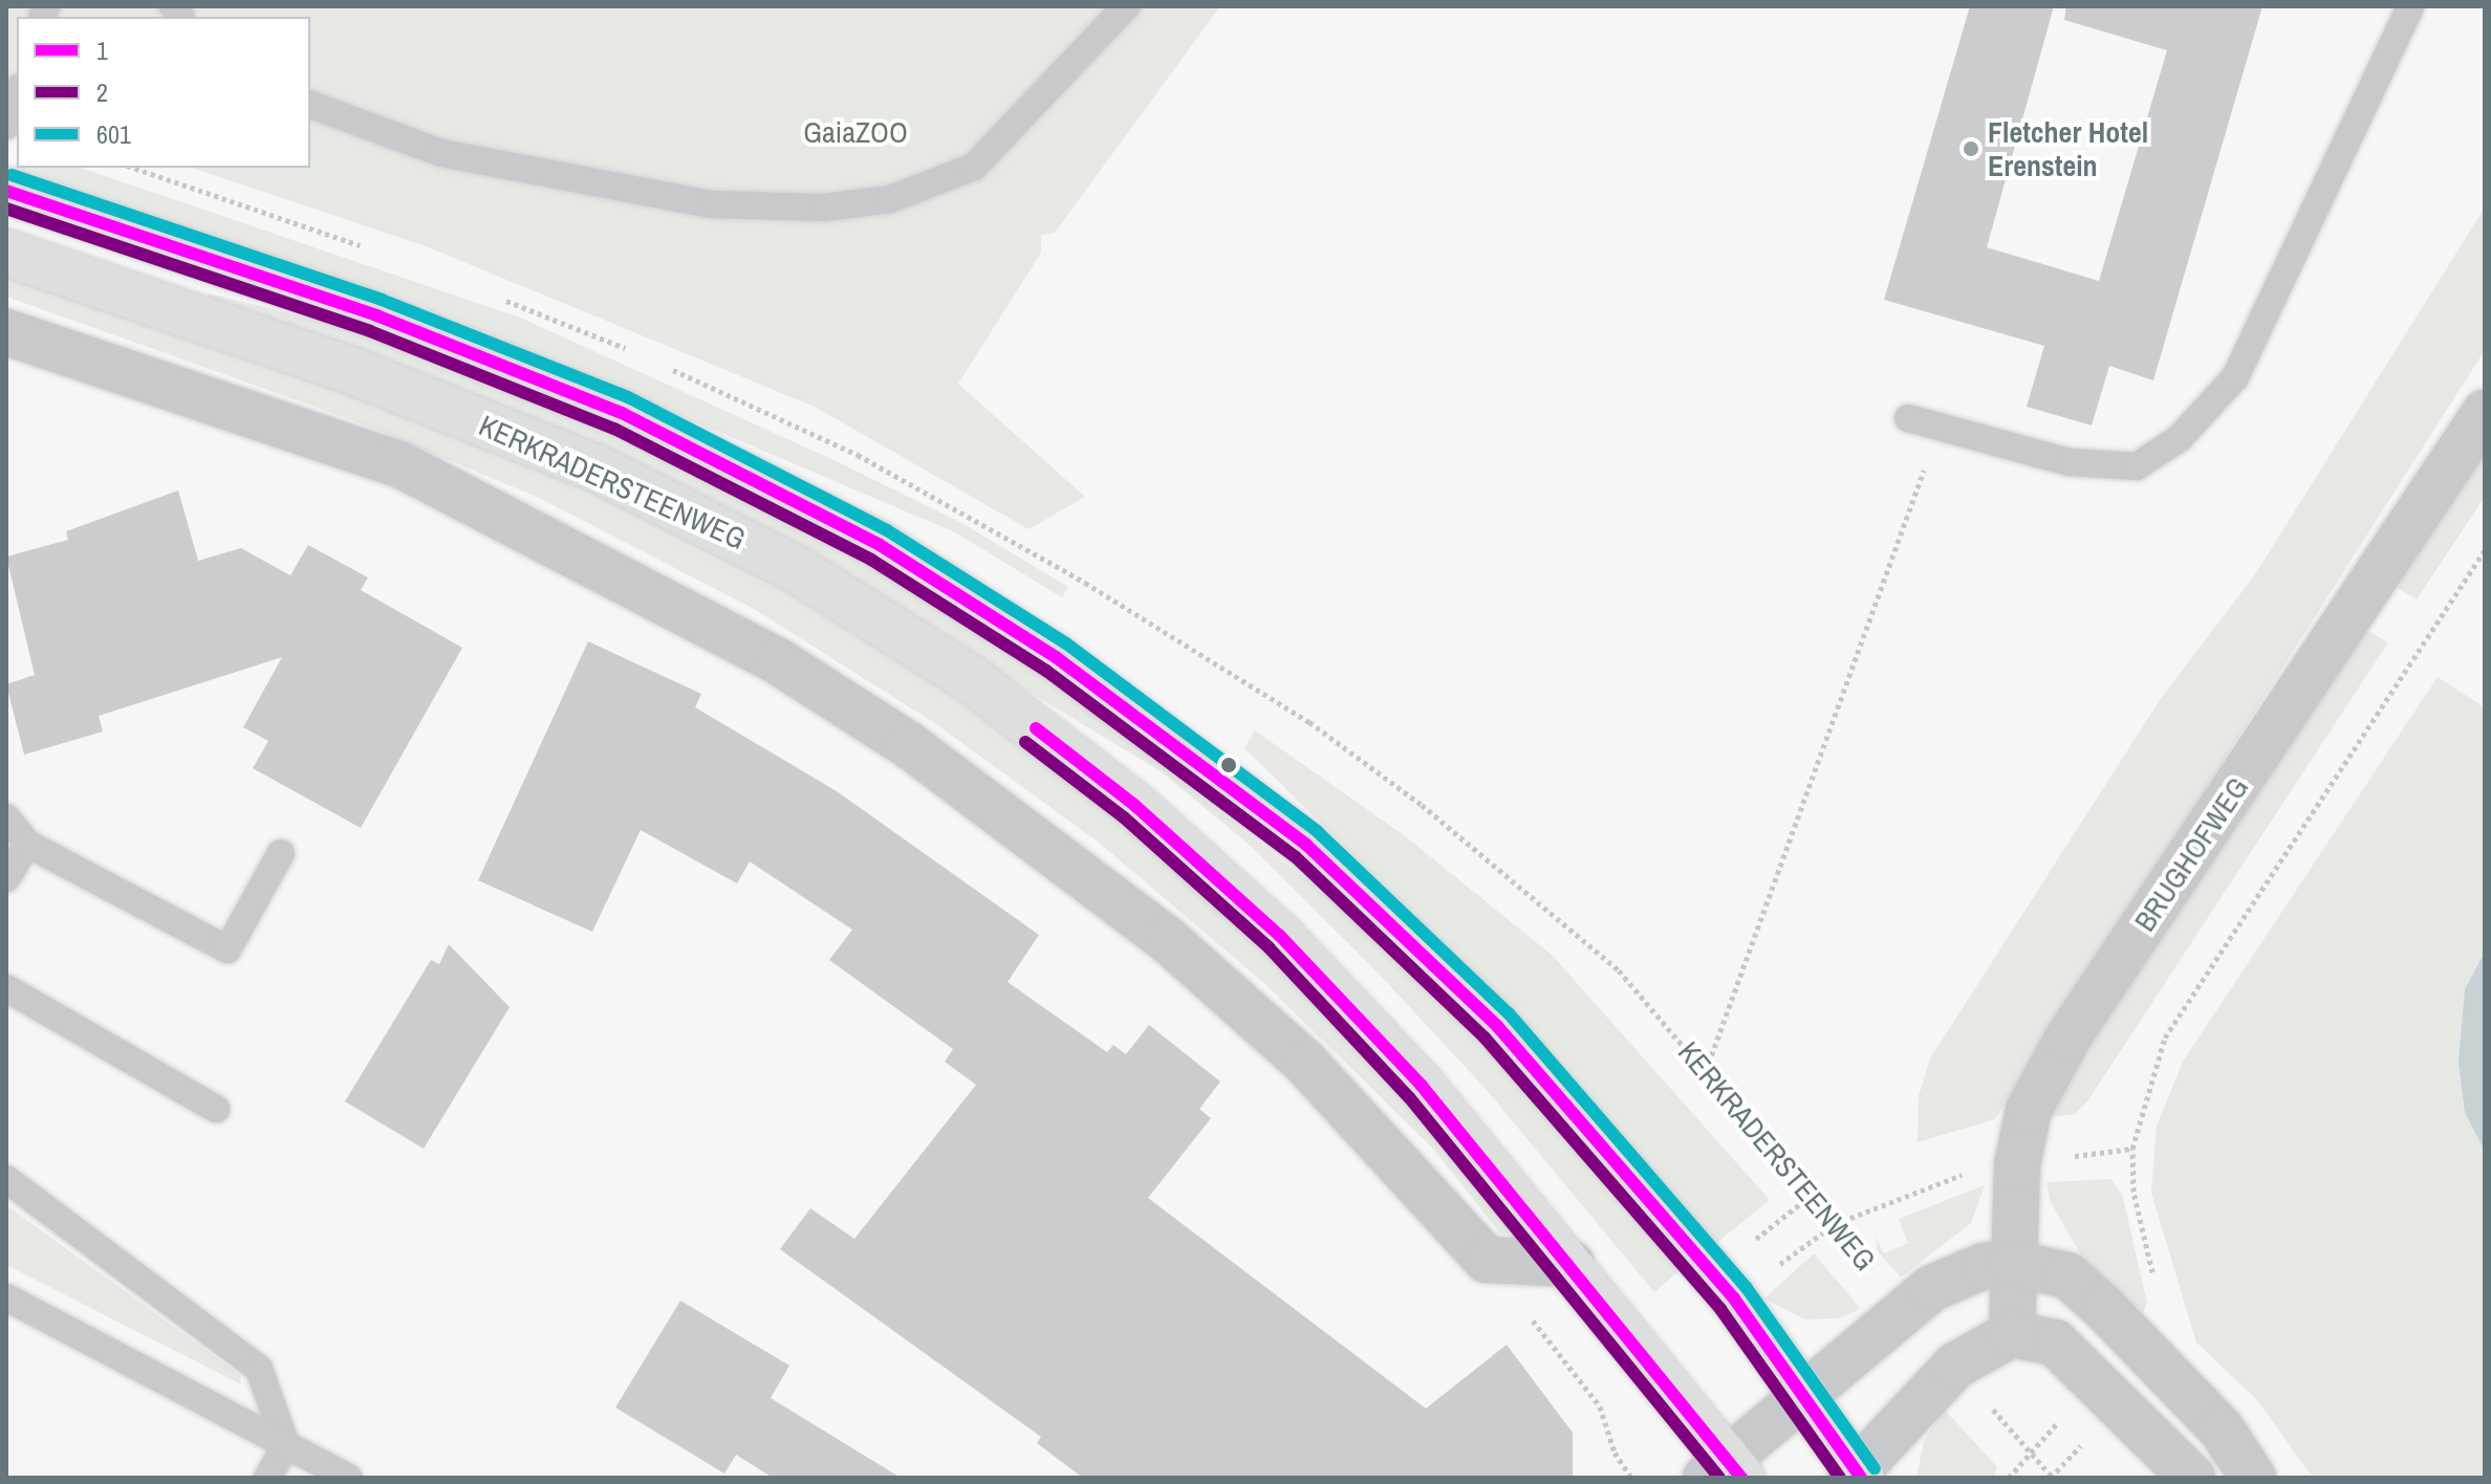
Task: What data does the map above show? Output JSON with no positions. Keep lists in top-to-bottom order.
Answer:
{
  "streets": {
    "main road": ["KERKRADERSTEENWEG"],
    "street": ["BRUGHOFWEG"]
  },
  "parks": ["GaiaZOO"],
  "places": ["Fletcher Hotel Erenstein"],
  "lines": ["transit line 601", "transit line 1", "transit line 2"],
  "legend": ["1", "2", "601"]
}
